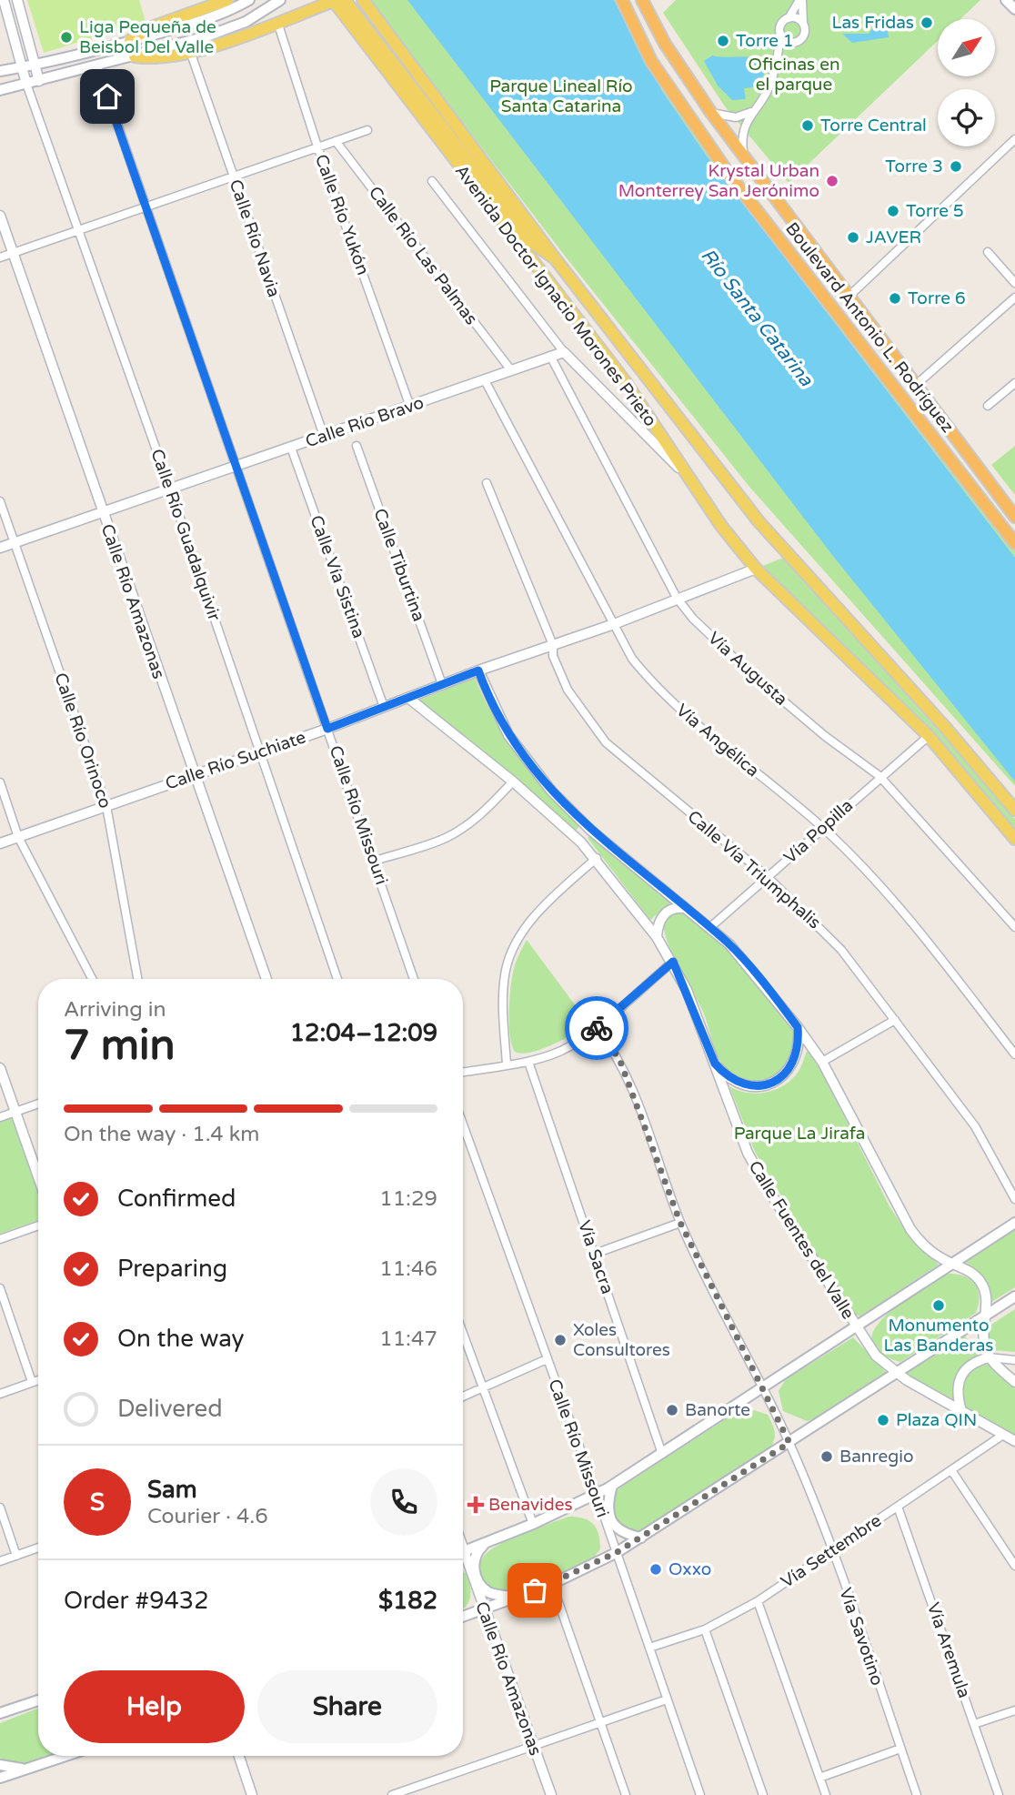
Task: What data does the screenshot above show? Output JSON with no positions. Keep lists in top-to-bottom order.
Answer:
{
  "streets": {
    "highway": ["Boulevard Antonio L. Rodríguez"],
    "main road": ["Avenida Doctor Ignacio Morones Prieto"],
    "street": [
      "Calle Río Yukón",
      "Calle Río Navia",
      "Calle Río Las Palmas",
      "Calle Río Bravo",
      "Calle Río Guadalquivir",
      "Calle Tiburtina",
      "Calle Vía Sistina",
      "Calle Río Amazonas",
      "Vía Augusta",
      "Calle Río Orinoco",
      "Vía Angélica",
      "Calle Río Suchiate",
      "Calle Río Missouri",
      "Vía Popilla",
      "Calle Vía Triumphalis",
      "Calle Fuentes del Valle",
      "Vía Sacra",
      "Vía Settembre",
      "Vía Savotino",
      "Vía Aremula"
    ]
  },
  "crossings": [
    ["Calle Río Yukón", "Calle Río Bravo"],
    ["Calle Río Navia", "Calle Río Bravo"],
    ["Calle Río Las Palmas", "Calle Río Bravo"],
    ["Avenida Doctor Ignacio Morones Prieto", "Calle Río Suchiate"],
    ["Avenida Doctor Ignacio Morones Prieto", "Vía Popilla"],
    ["Calle Río Bravo", "Calle Río Guadalquivir"],
    ["Calle Río Bravo", "Calle Vía Sistina"],
    ["Calle Río Bravo", "Calle Río Amazonas"],
    ["Calle Río Bravo", "Vía Augusta"],
    ["Calle Río Bravo", "Calle Río Orinoco"],
    ["Calle Río Bravo", "Vía Angélica"],
    ["Calle Río Bravo", "Calle Río Missouri"],
    ["Calle Río Guadalquivir", "Calle Río Suchiate"],
    ["Calle Tiburtina", "Calle Río Suchiate"],
    ["Calle Vía Sistina", "Calle Río Suchiate"],
    ["Calle Río Amazonas", "Calle Río Suchiate"],
    ["Vía Augusta", "Calle Río Suchiate"],
    ["Vía Augusta", "Vía Popilla"],
    ["Calle Río Orinoco", "Calle Río Suchiate"],
    ["Vía Angélica", "Calle Río Suchiate"],
    ["Vía Angélica", "Vía Popilla"],
    ["Calle Río Suchiate", "Calle Río Missouri"],
    ["Calle Río Suchiate", "Calle Vía Triumphalis"],
    ["Calle Río Suchiate", "Calle Fuentes del Valle"],
    ["Calle Río Missouri", "Vía Settembre"],
    ["Vía Popilla", "Calle Vía Triumphalis"],
    ["Calle Fuentes del Valle", "Vía Settembre"],
    ["Vía Settembre", "Vía Savotino"],
    ["Vía Settembre", "Vía Aremula"]
  ],
  "water": ["Río Santa Catarina"],
  "parks": ["Oficinas en el parque", "Parque Lineal Río Santa Catarina", "Parque La Jirafa"],
  "places": {
    "other": [
      "Las Fridas",
      "Liga Pequeña de Beisbol Del Valle",
      "Torre 1",
      "Torre Central",
      "Torre 3",
      "Krystal Urban Monterrey San Jerónimo",
      "Torre 5",
      "JAVER",
      "Torre 6",
      "Monumento Las Banderas",
      "Xoles Consultores",
      "Banorte",
      "Plaza QIN",
      "Banregio",
      "Oxxo"
    ],
    "health": ["Benavides"]
  },
  "north": "top right",
  "page": {
    "heading": ["7 min", "Arriving in", "12:04–12:09"],
    "panel": [
      "Sam",
      "Courier · 4.6",
      "Order #9432",
      "$182"
    ],
    "bar": "On the way · 1.4 km",
    "list": [
      ["Confirmed", "11:29"],
      ["Preparing", "11:46"],
      ["On the way", "11:47"],
      "Delivered"
    ],
    "round": "S",
    "buttons": ["Help", "Share"]
  }
}
